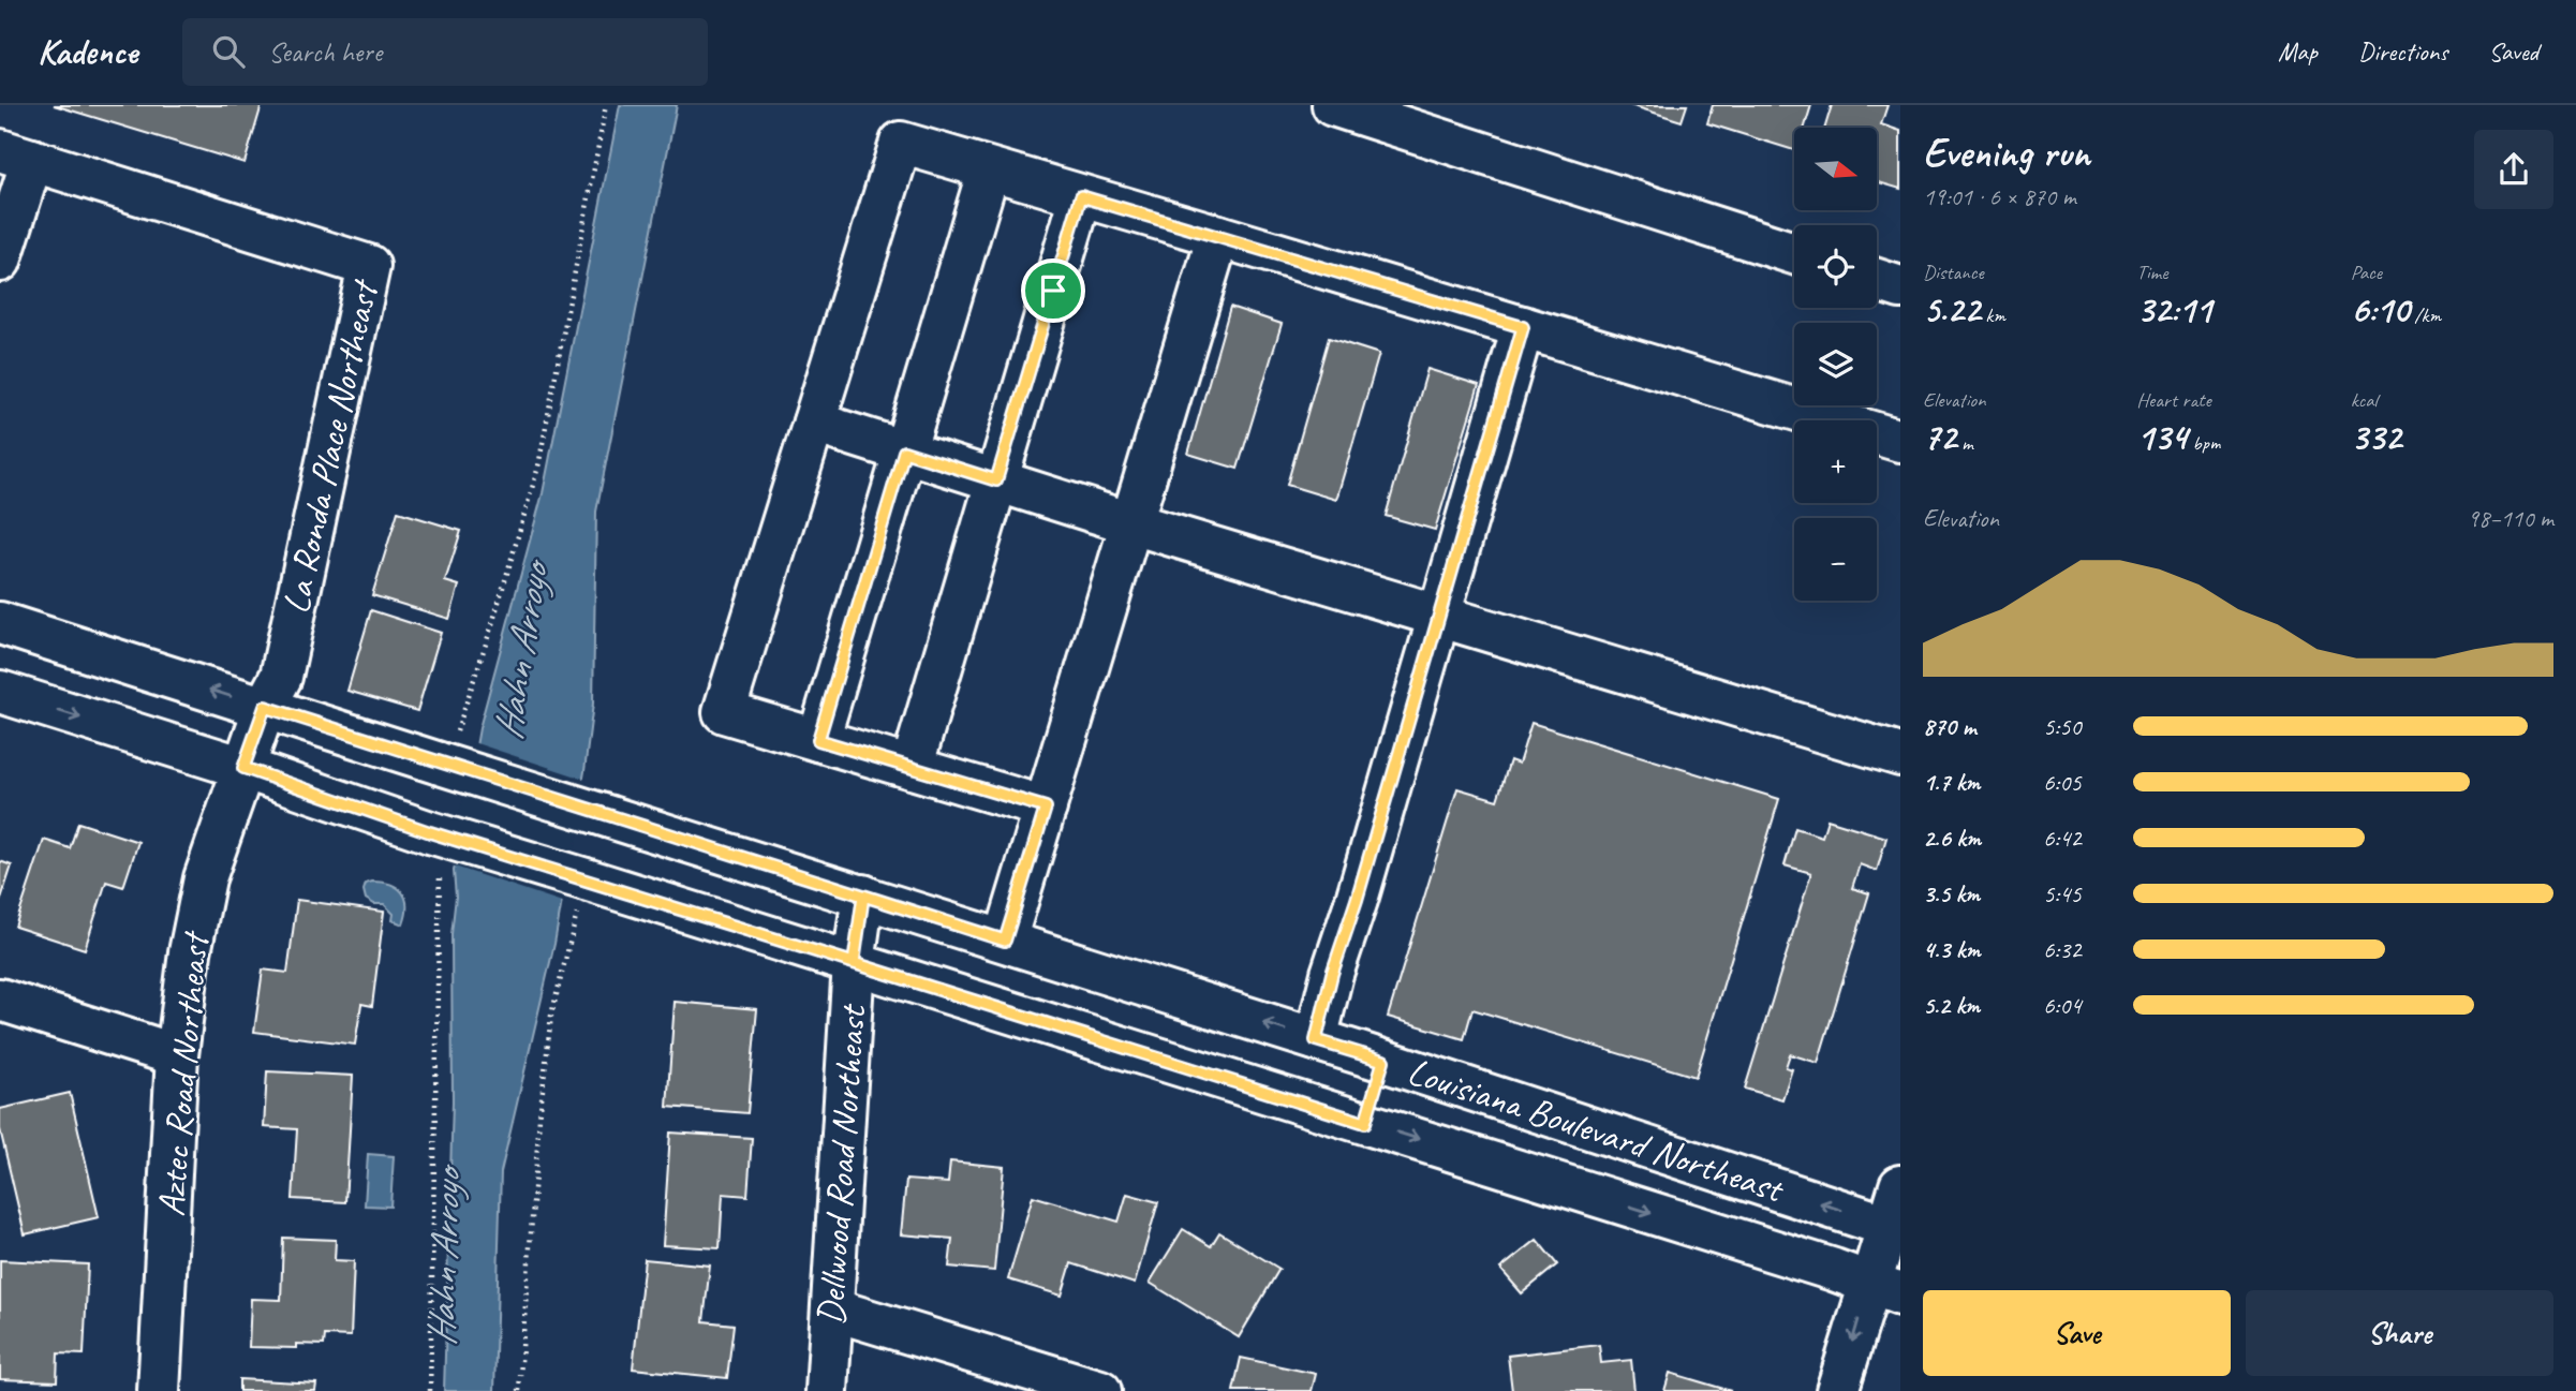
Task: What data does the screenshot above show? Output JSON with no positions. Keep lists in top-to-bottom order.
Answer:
{
  "streets": {
    "main road": [
      "La Ronda Place Northeast",
      "Aztec Road Northeast",
      "Louisiana Boulevard Northeast",
      "Dellwood Road Northeast"
    ]
  },
  "crossings": [
    ["La Ronda Place Northeast", "Aztec Road Northeast"],
    ["La Ronda Place Northeast", "Louisiana Boulevard Northeast"],
    ["Aztec Road Northeast", "Louisiana Boulevard Northeast"],
    ["Louisiana Boulevard Northeast", "Dellwood Road Northeast"]
  ],
  "water": ["Hahn Arroyo"],
  "north": "right",
  "page": {
    "header": "Kadence",
    "search": "Search here",
    "nav": ["Map", "Directions", "Saved"],
    "heading": ["Evening run", "19:01 · 6 × 870 m"],
    "map_buttons": ["+", "−"],
    "stats": [
      ["Distance", "5.22 km"],
      ["Time", "32:11"],
      ["Pace", "6:10 /km"],
      ["Elevation", "72 m"],
      ["Heart rate", "134 bpm"],
      ["kcal", "332"]
    ],
    "chart": ["Elevation", "98–110 m"],
    "list": [
      {
        "name": "870 m",
        "note": "5:50"
      },
      {
        "name": "1.7 km",
        "note": "6:05"
      },
      {
        "name": "2.6 km",
        "note": "6:42"
      },
      {
        "name": "3.5 km",
        "note": "5:45"
      },
      {
        "name": "4.3 km",
        "note": "6:32"
      },
      {
        "name": "5.2 km",
        "note": "6:04"
      }
    ],
    "buttons": ["Save", "Share"]
  }
}
